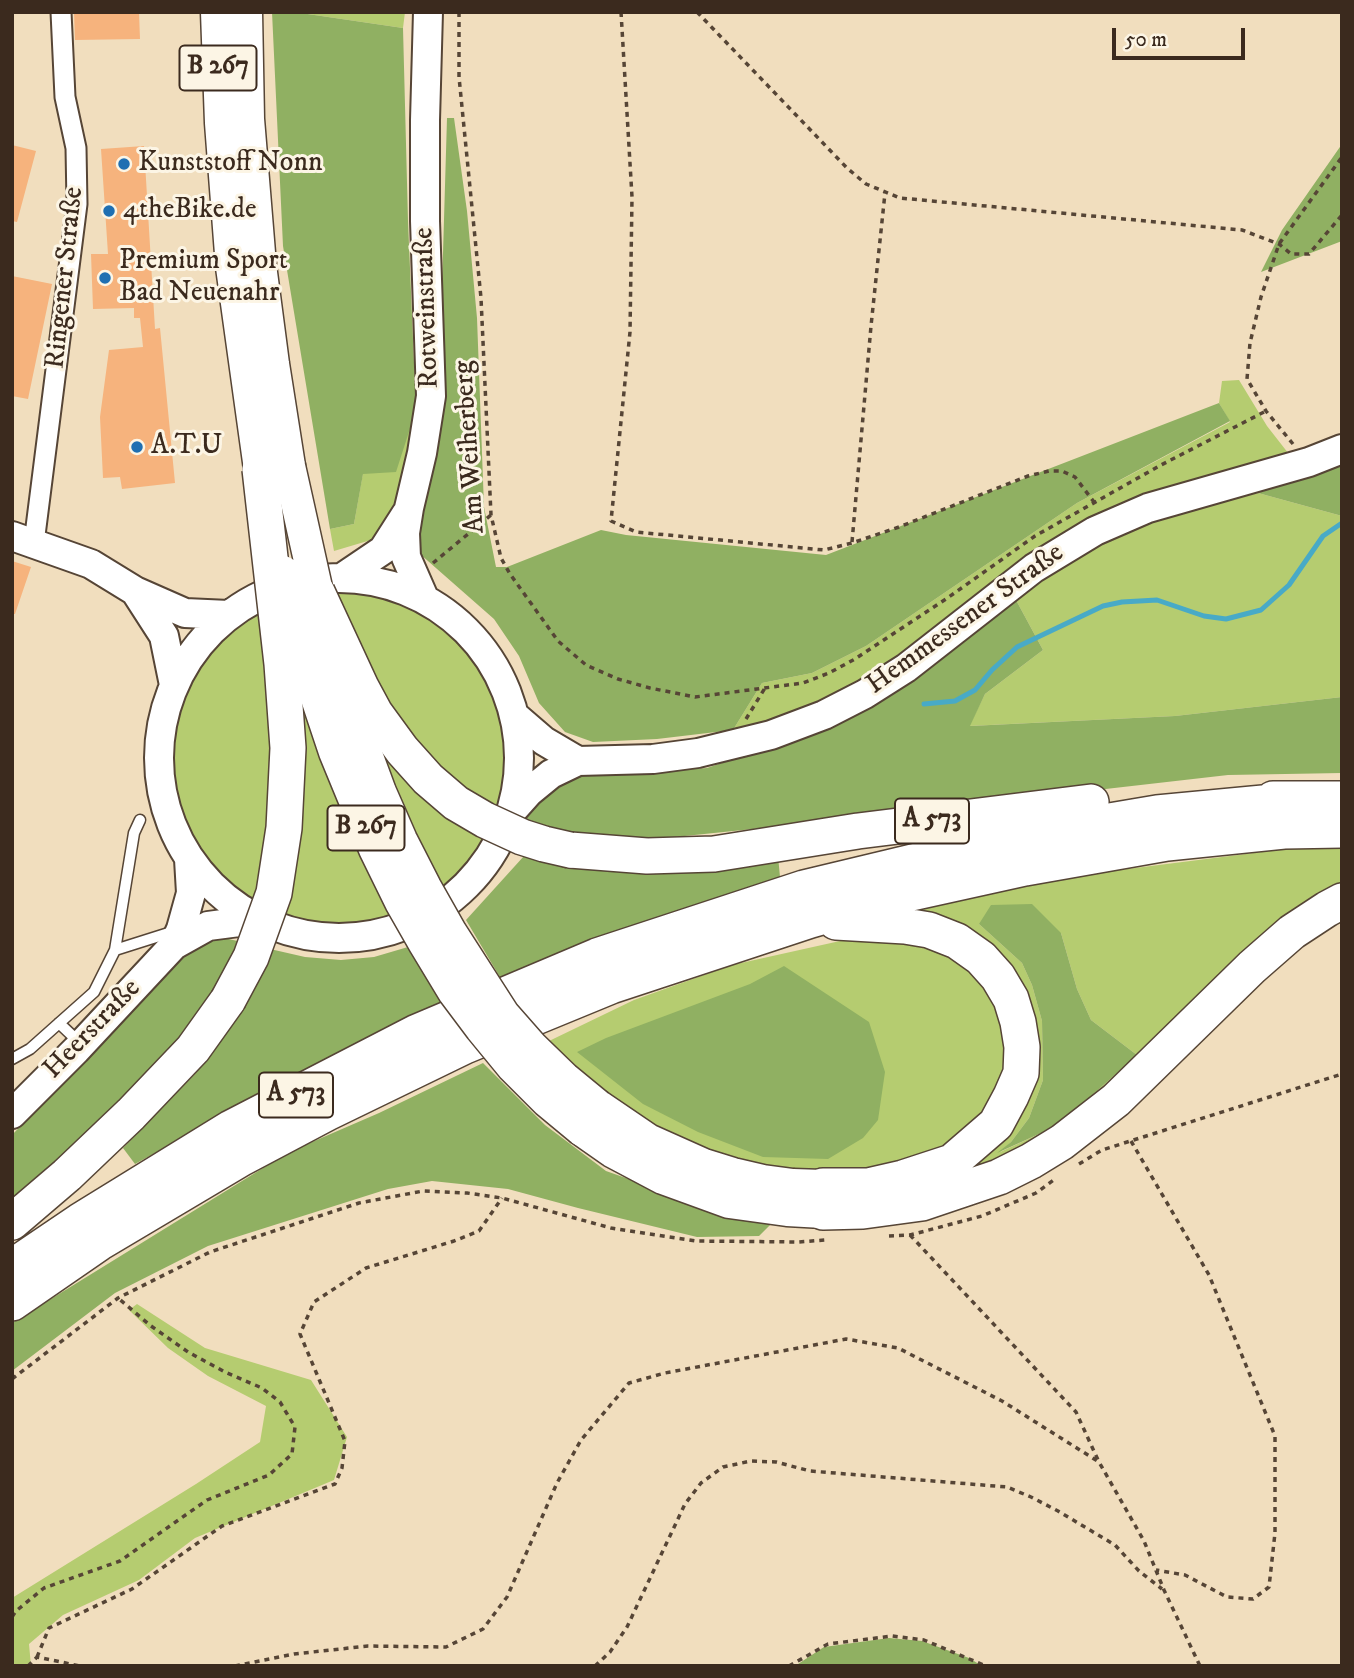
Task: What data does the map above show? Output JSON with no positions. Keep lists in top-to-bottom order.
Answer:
{
  "streets": {
    "highway": ["A 573"],
    "main road": [
      "B 267",
      "Ringener Straße",
      "Rotweinstraße",
      "Hemmessener Straße",
      "Heerstraße"
    ],
    "path": ["Am Weiherberg"]
  },
  "crossings": [
    ["B 267", "A 573"]
  ],
  "places": [
    "Kunststoff Nonn",
    "4theBike.de",
    "Premium Sport Bad Neuenahr",
    "A.T.U"
  ],
  "scale_bar": "50 m"
}
